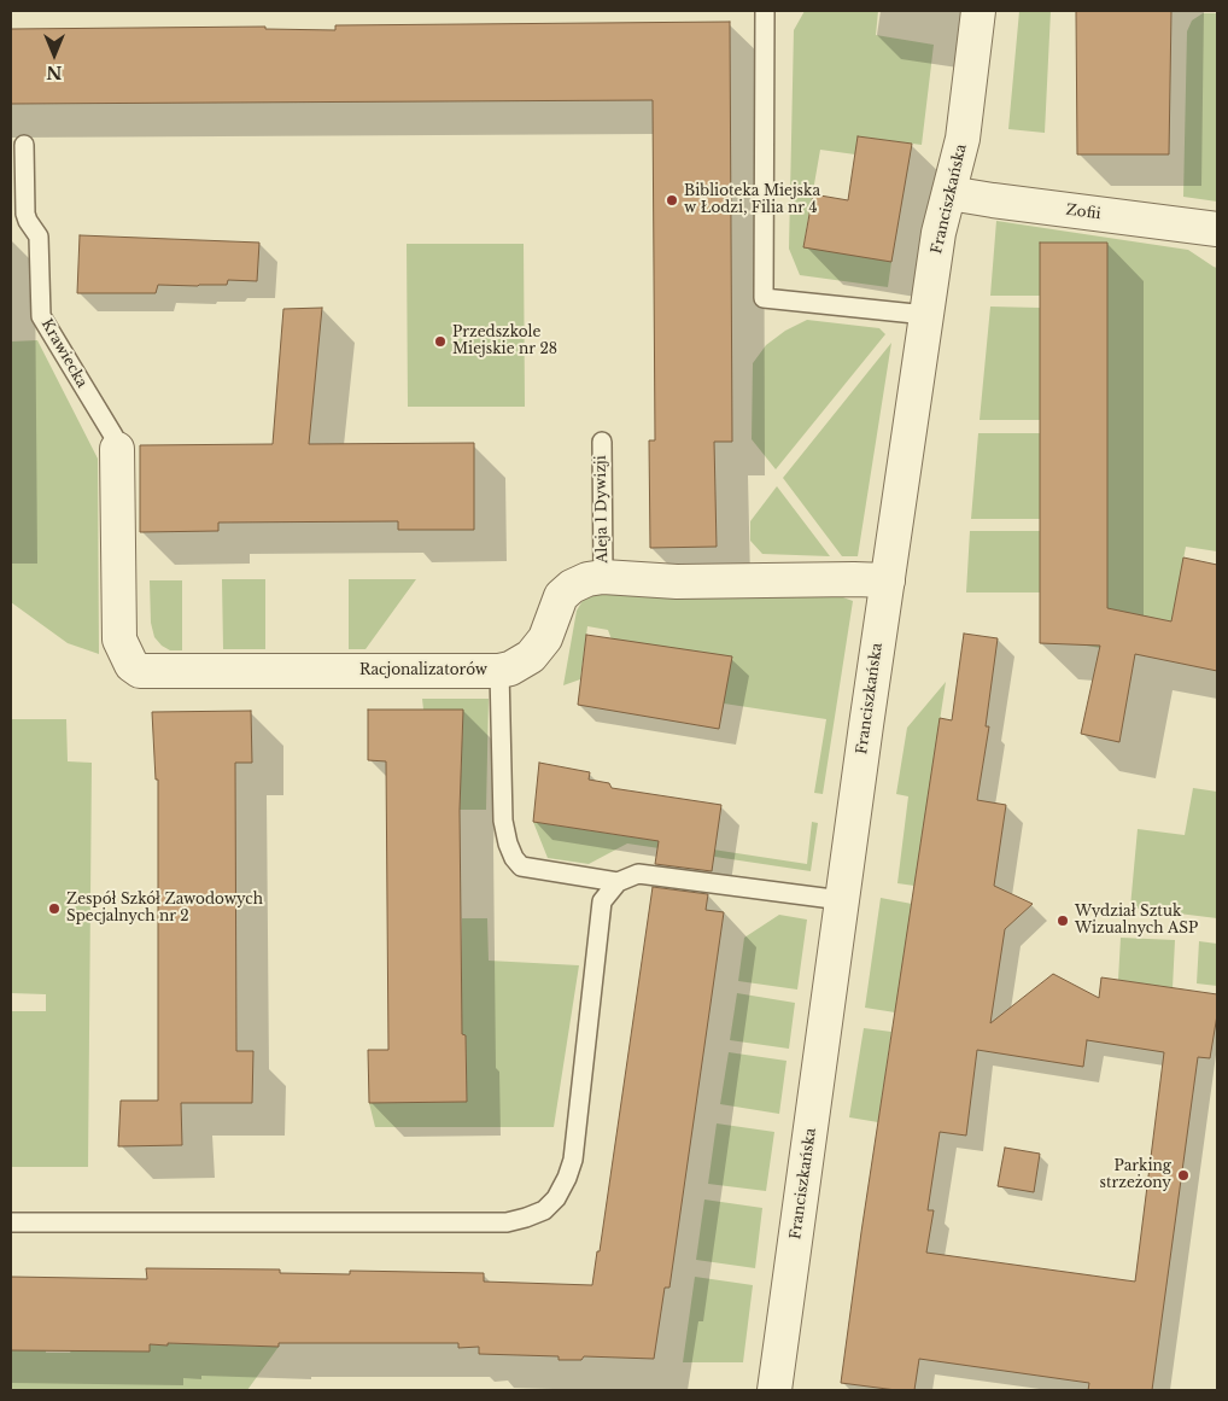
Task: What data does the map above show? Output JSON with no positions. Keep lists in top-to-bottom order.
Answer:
{
  "streets": {
    "street": ["Franciszkańska", "Zofii", "Racjonalizatorów"],
    "lane": ["Krawiecka", "Aleja 1 Dywizji"]
  },
  "crossings": [
    ["Franciszkańska", "Zofii"],
    ["Franciszkańska", "Racjonalizatorów"],
    ["Krawiecka", "Racjonalizatorów"],
    ["Aleja 1 Dywizji", "Racjonalizatorów"]
  ],
  "places": [
    "Biblioteka Miejska w Łodzi, Filia nr 4",
    "Przedszkole Miejskie nr 28",
    "Zespół Szkół Zawodowych Specjalnych nr 2",
    "Wydział Sztuk Wizualnych ASP",
    "Parking strzeżony"
  ],
  "north": "bottom"
}
